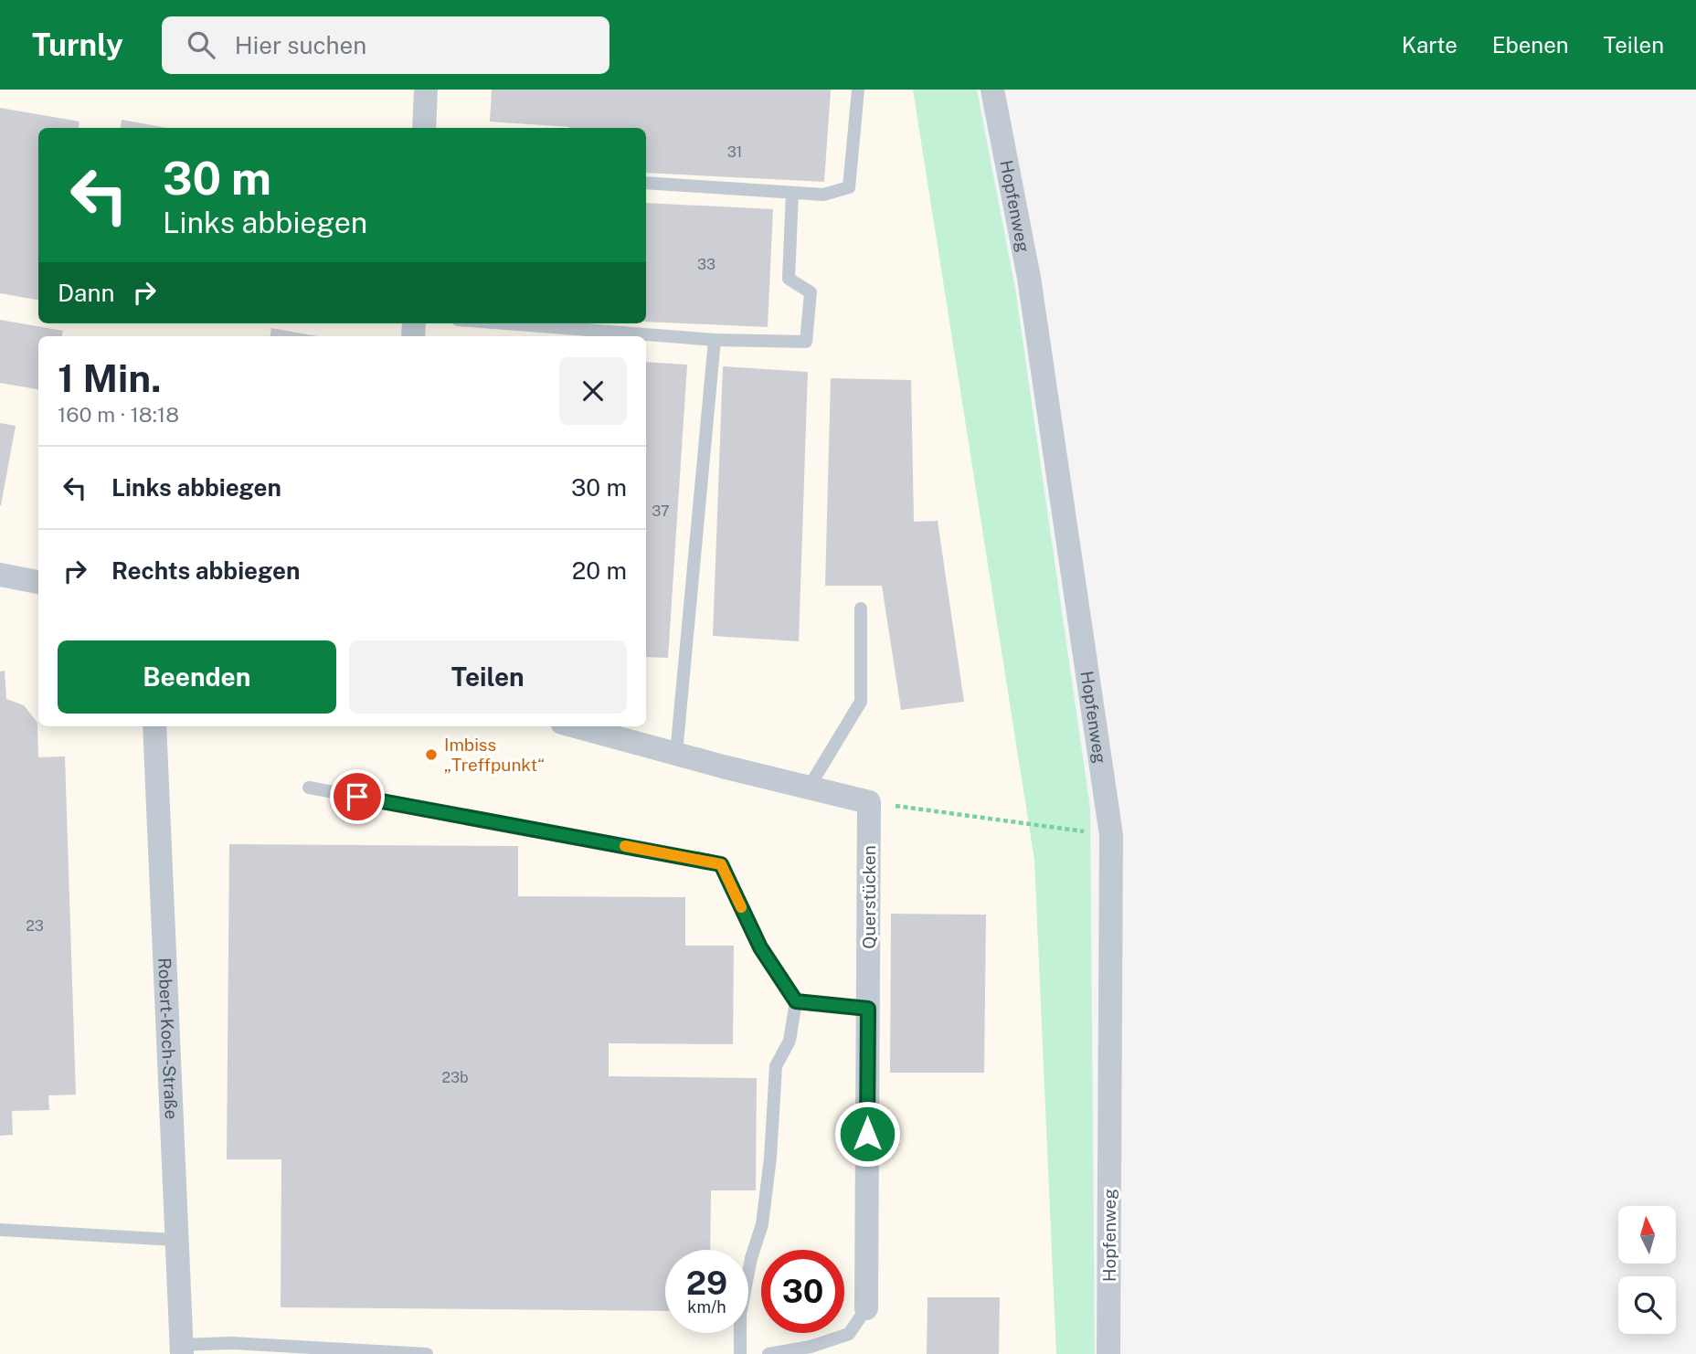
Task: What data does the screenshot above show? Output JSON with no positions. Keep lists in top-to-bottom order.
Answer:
{
  "streets": {
    "street": ["Hopfenweg", "Querstücken", "Robert-Koch-Straße"]
  },
  "places": ["Imbiss „Treffpunkt“"],
  "house_numbers": [
    "31",
    "33",
    "37",
    "23",
    "23b"
  ],
  "north": "top",
  "page": {
    "header": "Turnly",
    "search": "Hier suchen",
    "nav": ["Karte", "Ebenen", "Teilen"],
    "turn": ["30 m", "Links abbiegen"],
    "then": "Dann",
    "heading": ["1 Min.", "160 m · 18:18"],
    "list": [
      {
        "name": "Links abbiegen",
        "value": "30 m"
      },
      {
        "name": "Rechts abbiegen",
        "value": "20 m"
      }
    ],
    "buttons": ["Beenden", "Teilen"],
    "speed": "29 km/h",
    "limit": "30"
  }
}
